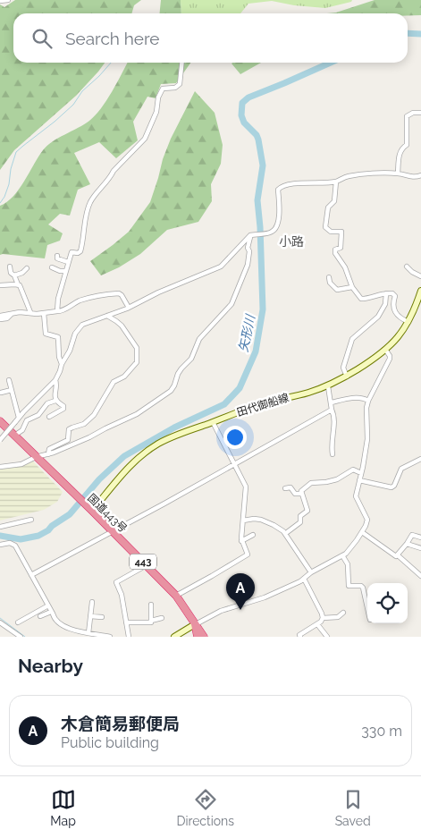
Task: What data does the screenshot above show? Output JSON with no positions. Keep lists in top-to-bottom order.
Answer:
{
  "streets": {
    "highway": ["国道443号", "443"],
    "main road": ["田代御船線"]
  },
  "crossings": [
    ["田代御船線", "国道443号"]
  ],
  "districts": ["小路"],
  "water": ["矢形川"],
  "page": {
    "search": "Search here",
    "pins": "A",
    "heading": "Nearby",
    "list": [
      {
        "mark": "A",
        "name": "木倉簡易郵便局",
        "note": "Public building",
        "value": "330 m"
      }
    ],
    "nav": ["Map", "Directions", "Saved"]
  }
}
